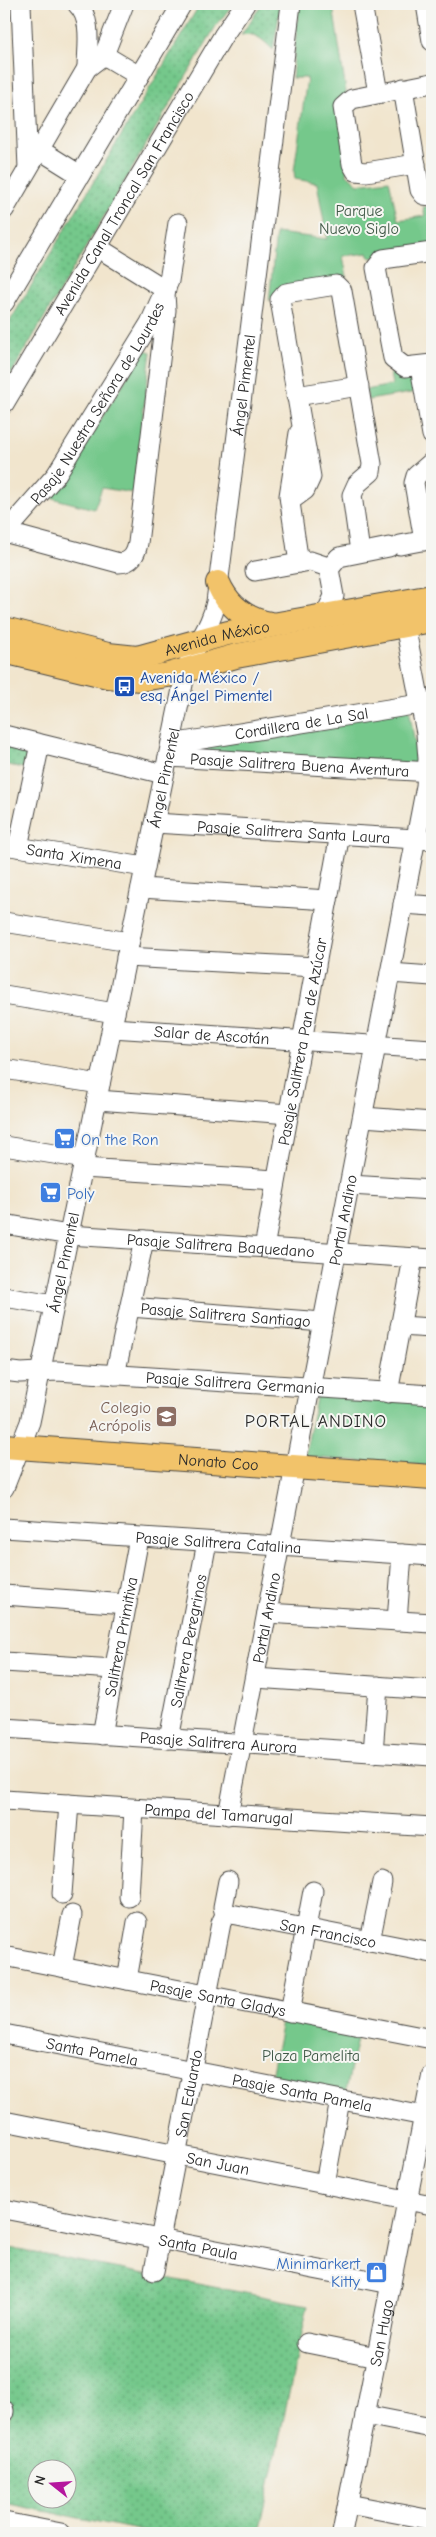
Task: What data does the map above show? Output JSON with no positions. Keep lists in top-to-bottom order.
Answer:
{
  "streets": {
    "main road": ["Avenida México", "Nonato Coo"],
    "street": [
      "Avenida Canal Troncal San Francisco",
      "Ángel Pimentel",
      "Pasaje Nuestra Señora de Lourdes",
      "Cordillera de La Sal",
      "Pasaje Salitrera Buena Aventura",
      "Pasaje Salitrera Santa Laura",
      "Santa Ximena",
      "Salar de Ascotán",
      "Pasaje Salitrera Pan de Azúcar",
      "Portal Andino",
      "Pasaje Salitrera Baquedano",
      "Pasaje Salitrera Santiago",
      "Pasaje Salitrera Germania",
      "Pasaje Salitrera Catalina",
      "Salitrera Primitiva",
      "Salitrera Peregrinos",
      "Pasaje Salitrera Aurora",
      "Pampa del Tamarugal",
      "San Francisco",
      "Pasaje Santa Gladys",
      "Santa Pamela",
      "San Eduardo",
      "Pasaje Santa Pamela",
      "San Juan",
      "Santa Paula",
      "San Hugo"
    ]
  },
  "crossings": [
    ["Ángel Pimentel", "Avenida México"],
    ["Ángel Pimentel", "Cordillera de La Sal"],
    ["Ángel Pimentel", "Pasaje Salitrera Buena Aventura"],
    ["Ángel Pimentel", "Pasaje Salitrera Santa Laura"],
    ["Ángel Pimentel", "Santa Ximena"],
    ["Ángel Pimentel", "Salar de Ascotán"],
    ["Ángel Pimentel", "Pasaje Salitrera Baquedano"],
    ["Ángel Pimentel", "Pasaje Salitrera Germania"],
    ["Ángel Pimentel", "Nonato Coo"],
    ["Avenida México", "Portal Andino"],
    ["Cordillera de La Sal", "Pasaje Salitrera Buena Aventura"],
    ["Cordillera de La Sal", "Portal Andino"],
    ["Pasaje Salitrera Buena Aventura", "Portal Andino"],
    ["Pasaje Salitrera Santa Laura", "Pasaje Salitrera Pan de Azúcar"],
    ["Pasaje Salitrera Santa Laura", "Portal Andino"],
    ["Salar de Ascotán", "Pasaje Salitrera Pan de Azúcar"],
    ["Salar de Ascotán", "Portal Andino"],
    ["Pasaje Salitrera Pan de Azúcar", "Pasaje Salitrera Baquedano"],
    ["Portal Andino", "Pasaje Salitrera Baquedano"],
    ["Portal Andino", "Pasaje Salitrera Santiago"],
    ["Portal Andino", "Pasaje Salitrera Germania"],
    ["Portal Andino", "Nonato Coo"],
    ["Portal Andino", "Pasaje Salitrera Catalina"],
    ["Portal Andino", "Pasaje Salitrera Aurora"],
    ["Portal Andino", "Pampa del Tamarugal"],
    ["Pasaje Salitrera Catalina", "Salitrera Primitiva"],
    ["Pasaje Salitrera Catalina", "Salitrera Peregrinos"],
    ["Salitrera Primitiva", "Pasaje Salitrera Aurora"],
    ["Salitrera Peregrinos", "Pasaje Salitrera Aurora"],
    ["San Francisco", "San Eduardo"],
    ["Pasaje Santa Gladys", "San Eduardo"],
    ["Santa Pamela", "San Eduardo"],
    ["Santa Pamela", "Pasaje Santa Pamela"],
    ["San Eduardo", "Pasaje Santa Pamela"],
    ["San Eduardo", "San Juan"],
    ["San Eduardo", "Santa Paula"],
    ["Pasaje Santa Pamela", "San Hugo"],
    ["San Juan", "San Hugo"],
    ["Santa Paula", "San Hugo"]
  ],
  "districts": ["PORTAL ANDINO"],
  "parks": ["Parque Nuevo Siglo", "Plaza Pamelita"],
  "places": {
    "bus stop": ["Avenida México / esq. Ángel Pimentel"],
    "supermarket": ["On the Ron", "Poly"],
    "school or university": ["Colegio Acrópolis"],
    "shop": ["Minimarkert Kitty"]
  },
  "north": "left"
}
